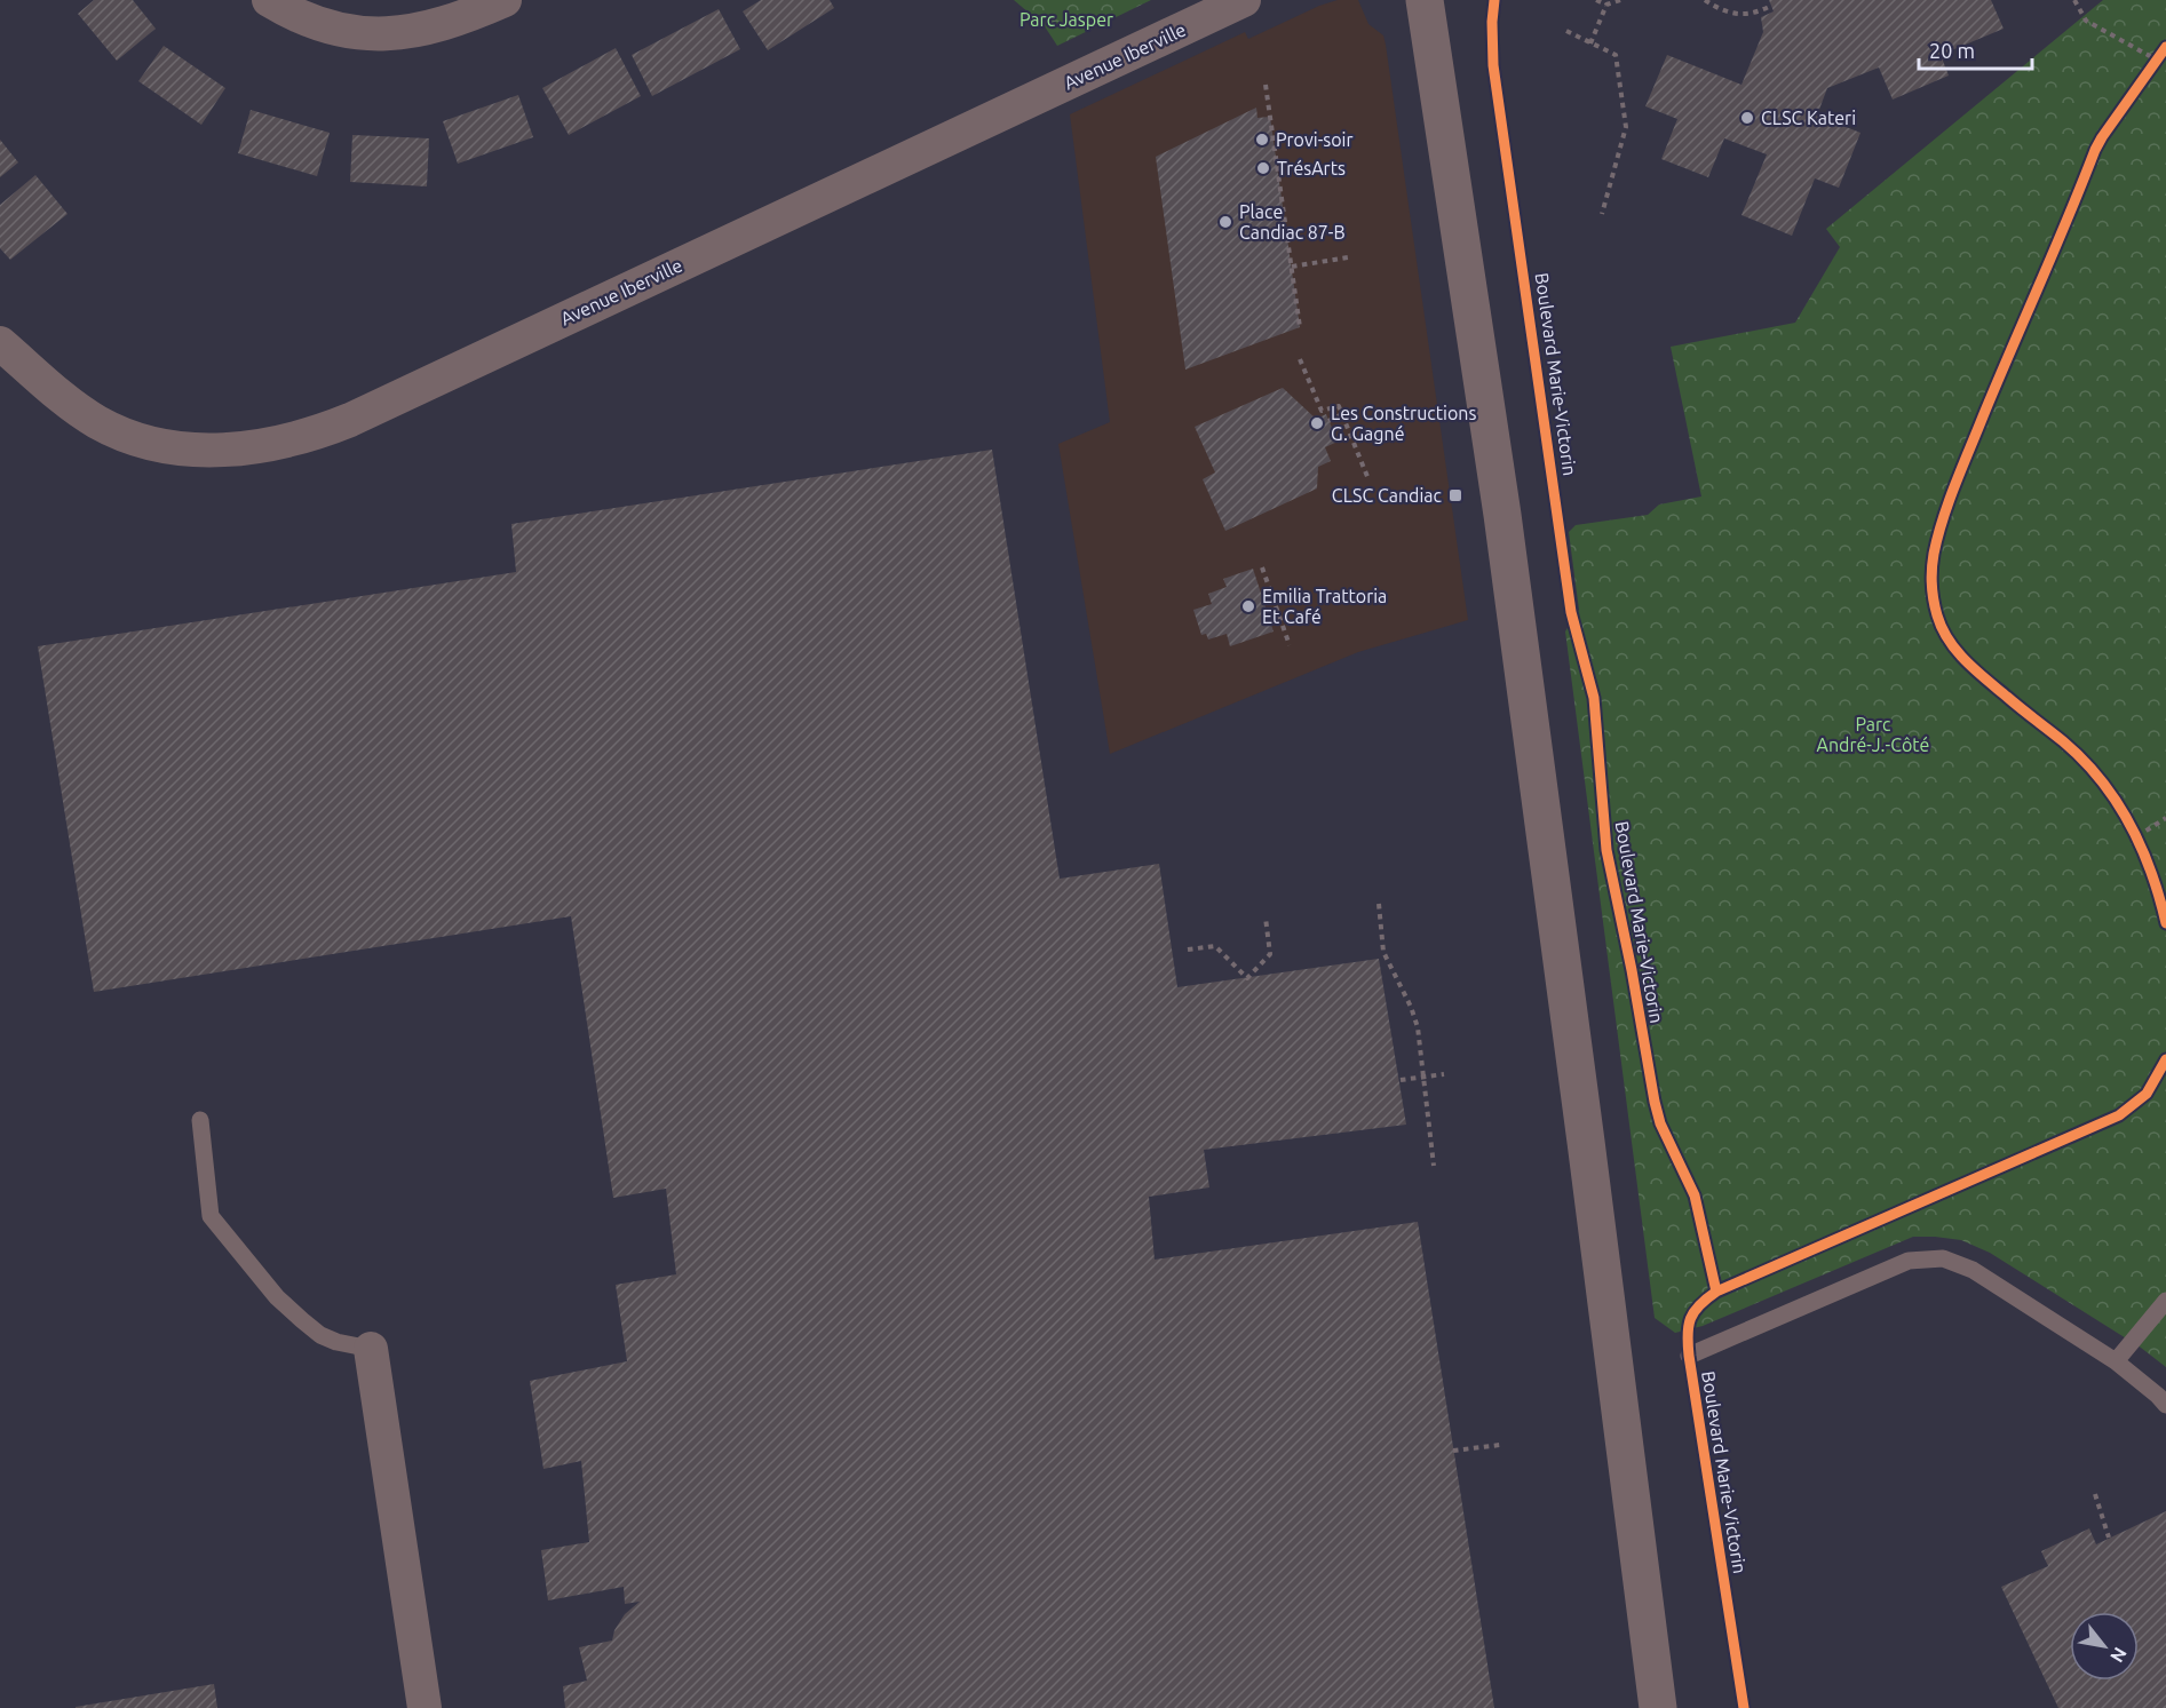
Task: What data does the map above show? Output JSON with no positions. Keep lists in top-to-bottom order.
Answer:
{
  "streets": {
    "street": ["Avenue Iberville"],
    "cycle path": ["Boulevard Marie-Victorin"]
  },
  "parks": ["Parc Jasper", "Parc André-J.-Côté"],
  "places": {
    "other": [
      "CLSC Kateri",
      "Provi-soir",
      "TrésArts",
      "Place Candiac 87-B",
      "Les Constructions G. Gagné",
      "Emilia Trattoria Et Café"
    ],
    "transit": ["CLSC Candiac"]
  },
  "scale_bar": "20 m",
  "north": "bottom right"
}
